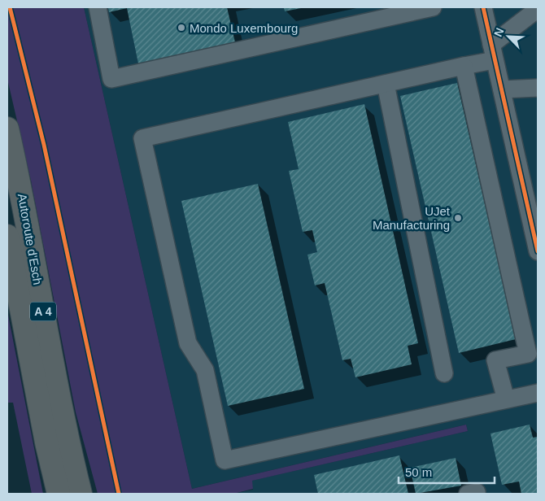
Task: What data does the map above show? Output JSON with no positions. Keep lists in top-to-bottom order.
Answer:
{
  "streets": {
    "highway": ["Autoroute d'Esch", "A 4"]
  },
  "crossings": [
    ["Autoroute d'Esch", "A 4"]
  ],
  "places": ["Mondo Luxembourg", "UJet Manufacturing"],
  "scale_bar": "50 m",
  "north": "top left"
}
